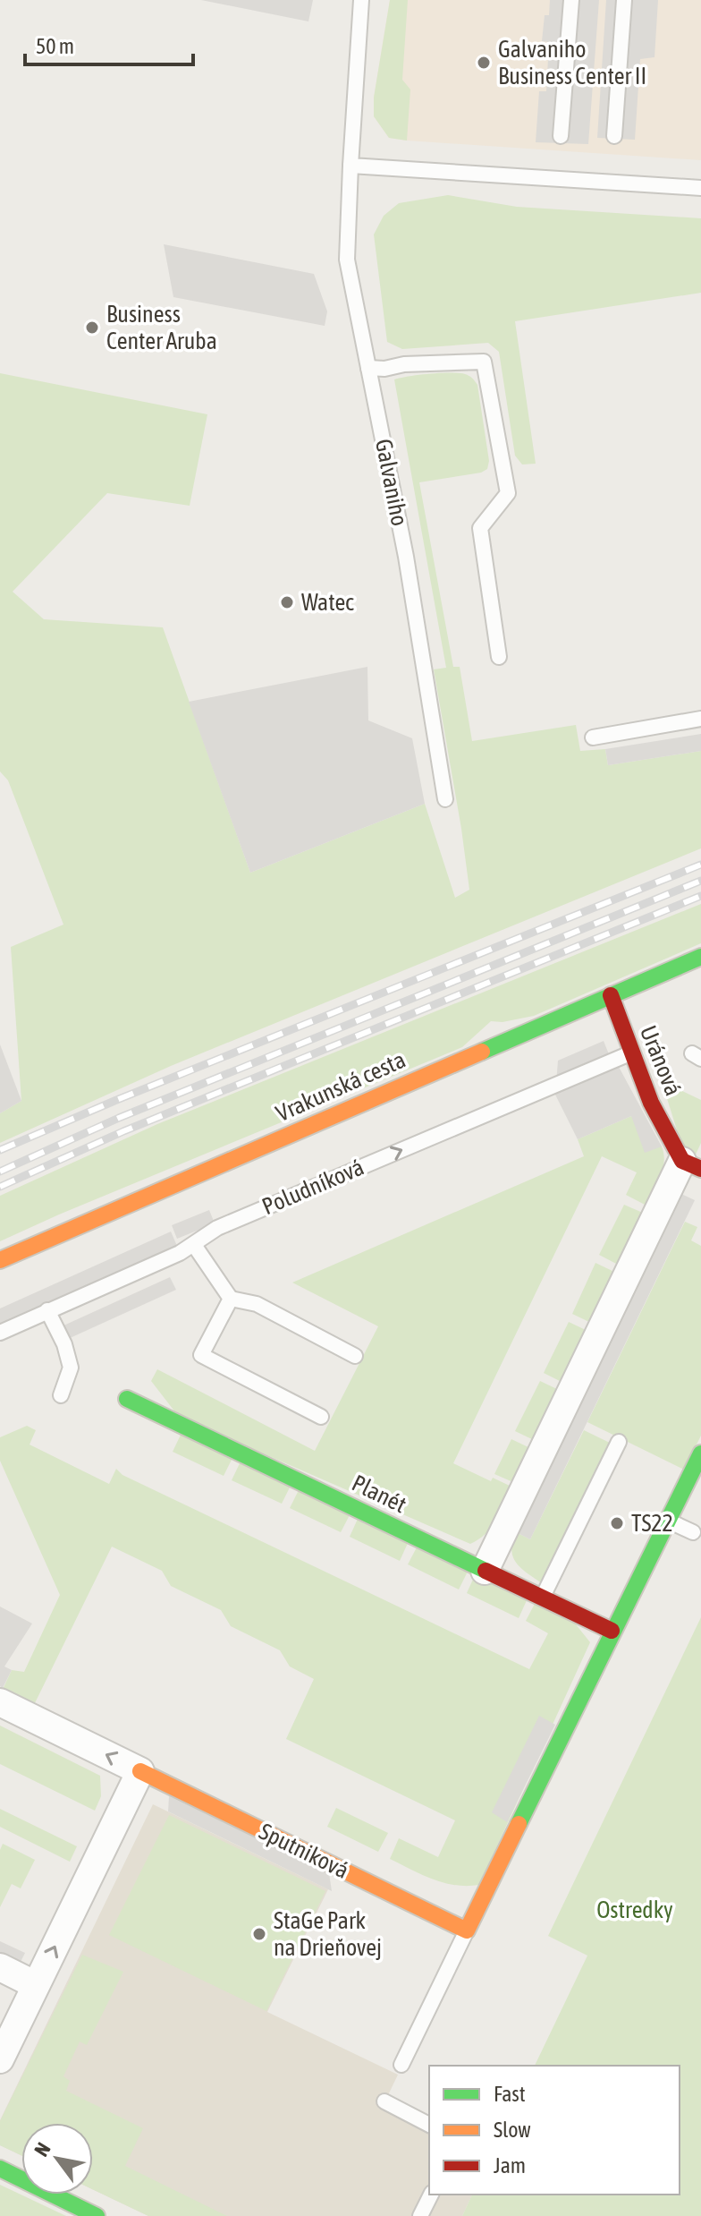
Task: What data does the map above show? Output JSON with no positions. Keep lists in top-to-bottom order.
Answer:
{
  "streets": {
    "street": [
      "Uránová",
      "Vrakunská cesta",
      "Planét",
      "Sputniková"
    ],
    "lane": ["Galvaniho", "Poludníková"]
  },
  "crossings": [
    ["Uránová", "Vrakunská cesta"],
    ["Uránová", "Poludníková"]
  ],
  "one_way": ["Poludníková"],
  "parks": ["Ostredky"],
  "places": [
    "Galvaniho Business Center II",
    "Business Center Aruba",
    "Watec",
    "TS22",
    "StaGe Park na Drieňovej"
  ],
  "legend": ["Fast", "Slow", "Jam"],
  "scale_bar": "50 m",
  "north": "top left"
}
